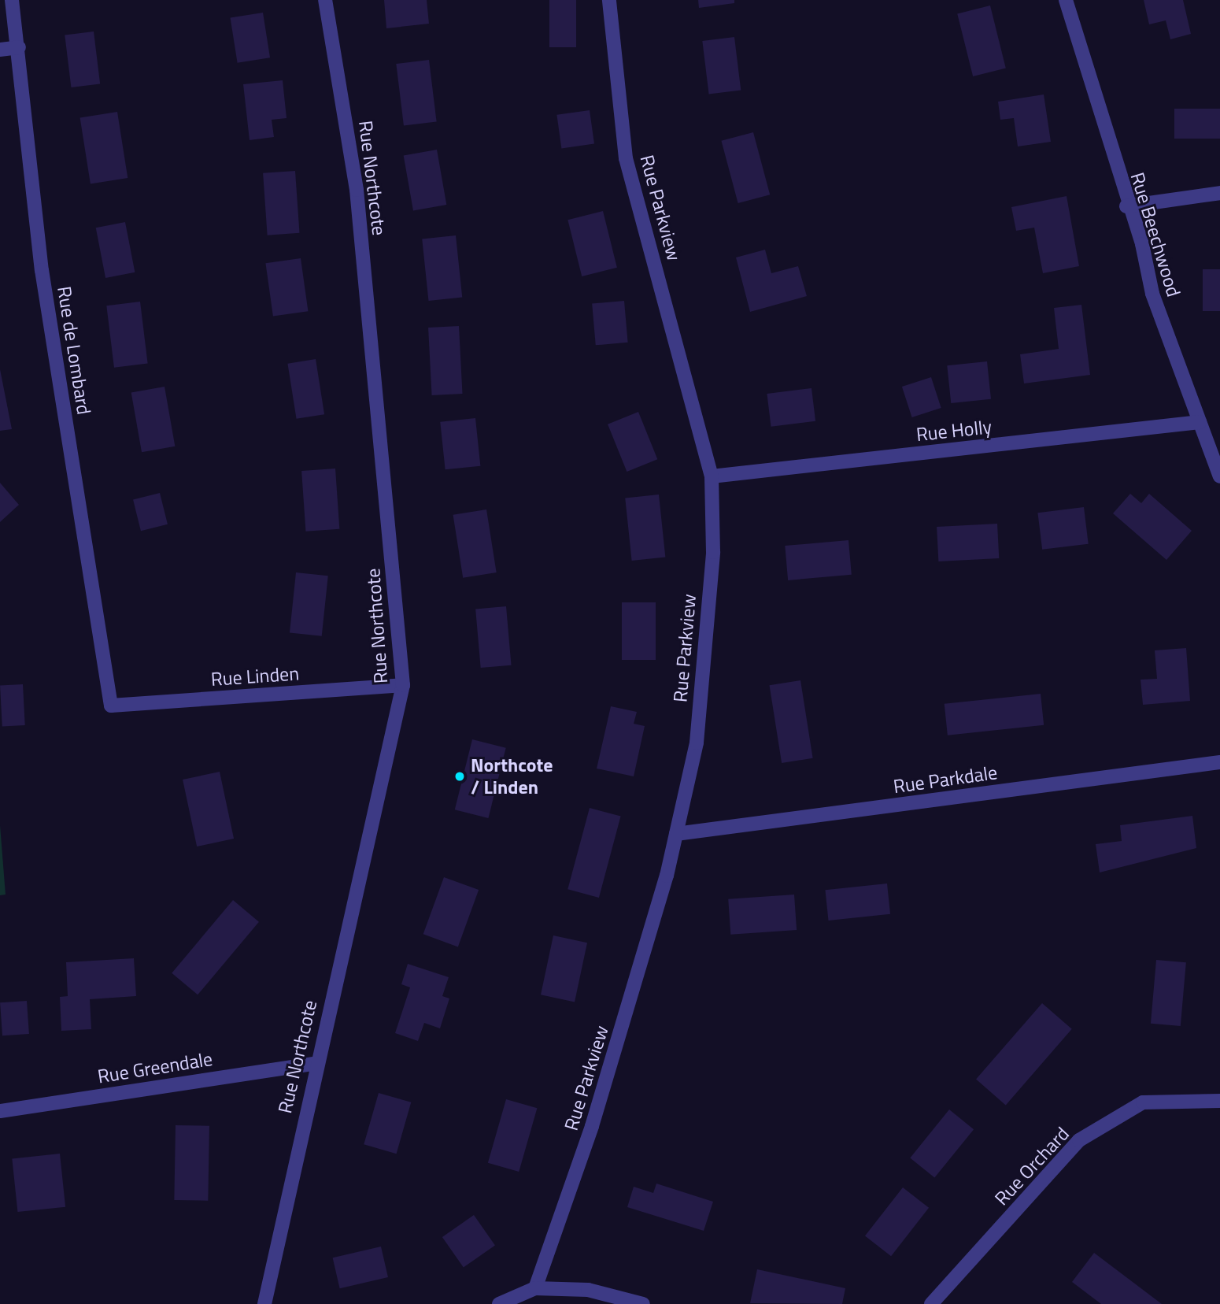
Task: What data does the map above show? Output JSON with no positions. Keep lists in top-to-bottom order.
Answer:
{
  "streets": {
    "street": [
      "Rue Northcote",
      "Rue Parkview",
      "Rue Beechwood",
      "Rue de Lombard",
      "Rue Holly",
      "Rue Linden",
      "Rue Parkdale",
      "Rue Greendale",
      "Rue Orchard"
    ]
  },
  "crossings": [
    ["Rue Northcote", "Rue Linden"],
    ["Rue Northcote", "Rue Greendale"],
    ["Rue Parkview", "Rue Holly"],
    ["Rue Parkview", "Rue Parkdale"],
    ["Rue Beechwood", "Rue Holly"],
    ["Rue de Lombard", "Rue Linden"]
  ],
  "places": ["Northcote / Linden"]
}
